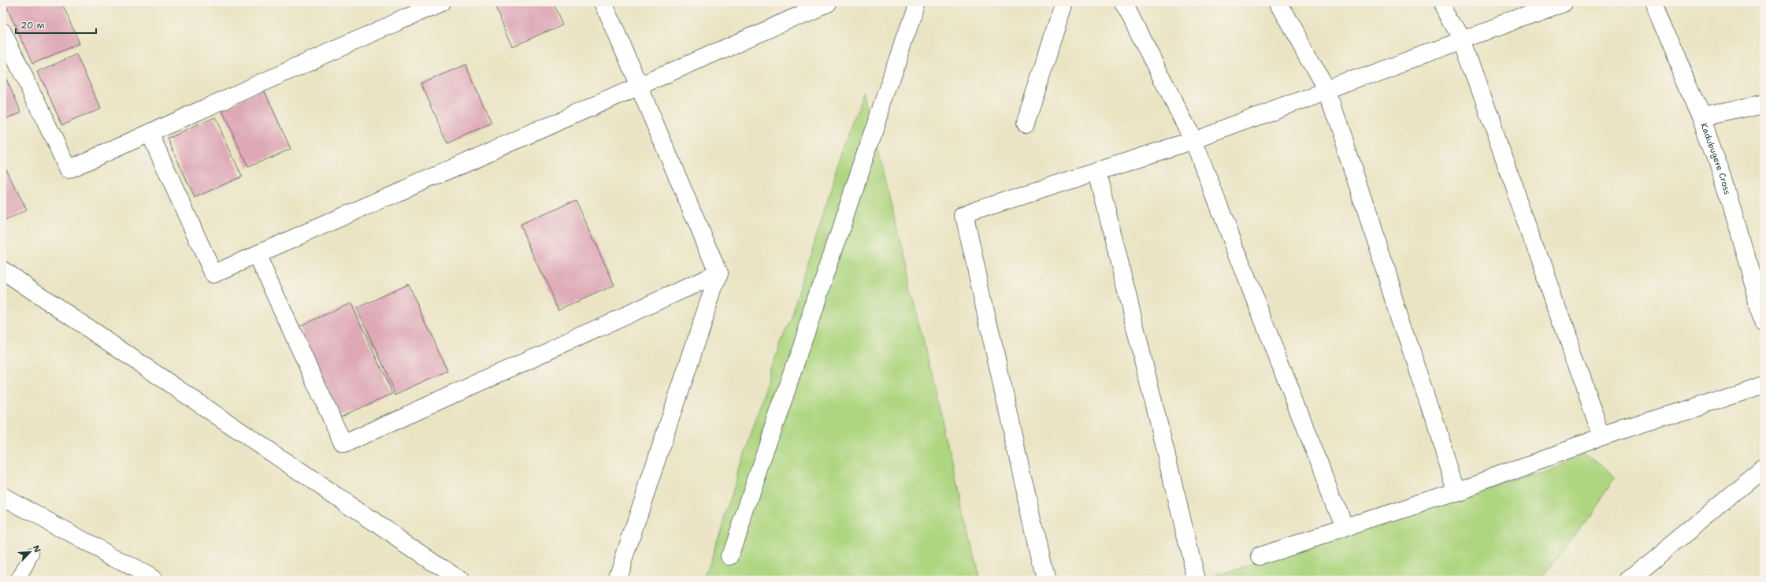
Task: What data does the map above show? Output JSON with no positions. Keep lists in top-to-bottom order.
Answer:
{
  "streets": {
    "street": ["Kadubugere Cross"]
  },
  "scale_bar": "20 m",
  "north": "top right"
}
